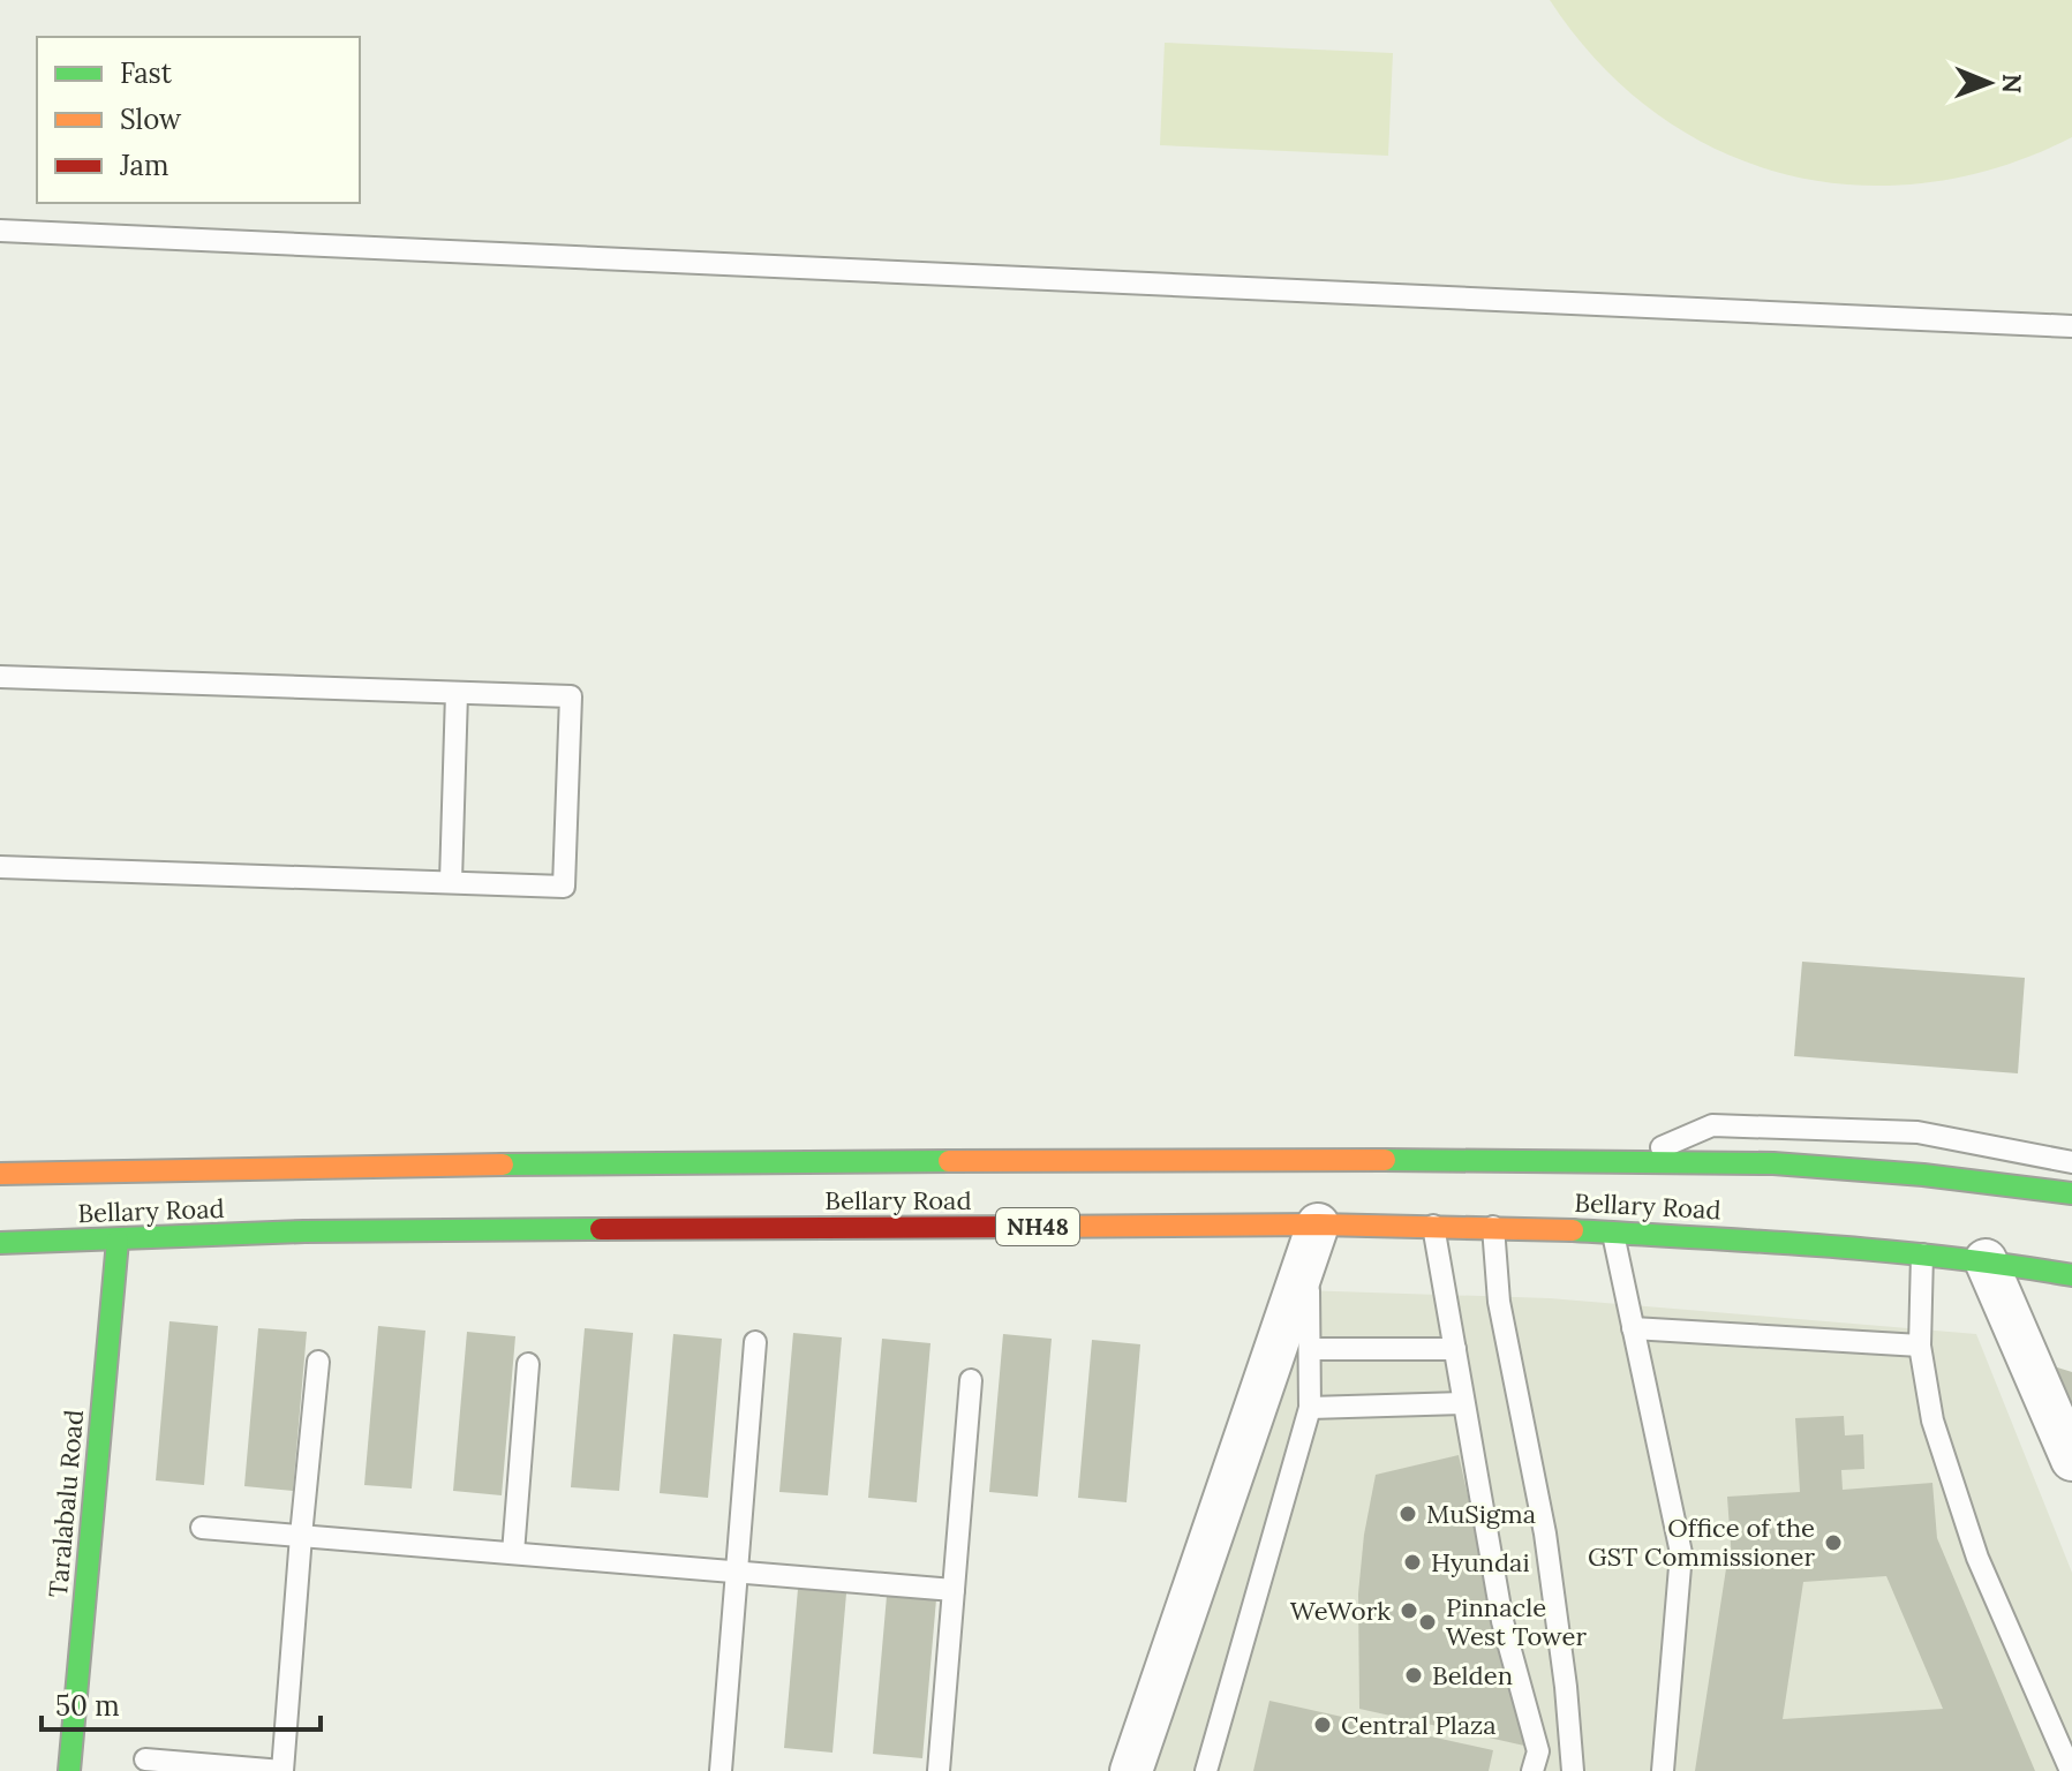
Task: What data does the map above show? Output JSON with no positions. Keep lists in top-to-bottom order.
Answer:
{
  "streets": {
    "main road": ["Bellary Road", "NH48", "Taralabalu Road"]
  },
  "crossings": [
    ["Bellary Road", "Taralabalu Road"]
  ],
  "places": [
    "MuSigma",
    "Office of the GST Commissioner",
    "Hyundai",
    "WeWork",
    "Pinnacle West Tower",
    "Belden",
    "Central Plaza"
  ],
  "legend": ["Fast", "Slow", "Jam"],
  "scale_bar": "50 m",
  "north": "right"
}
